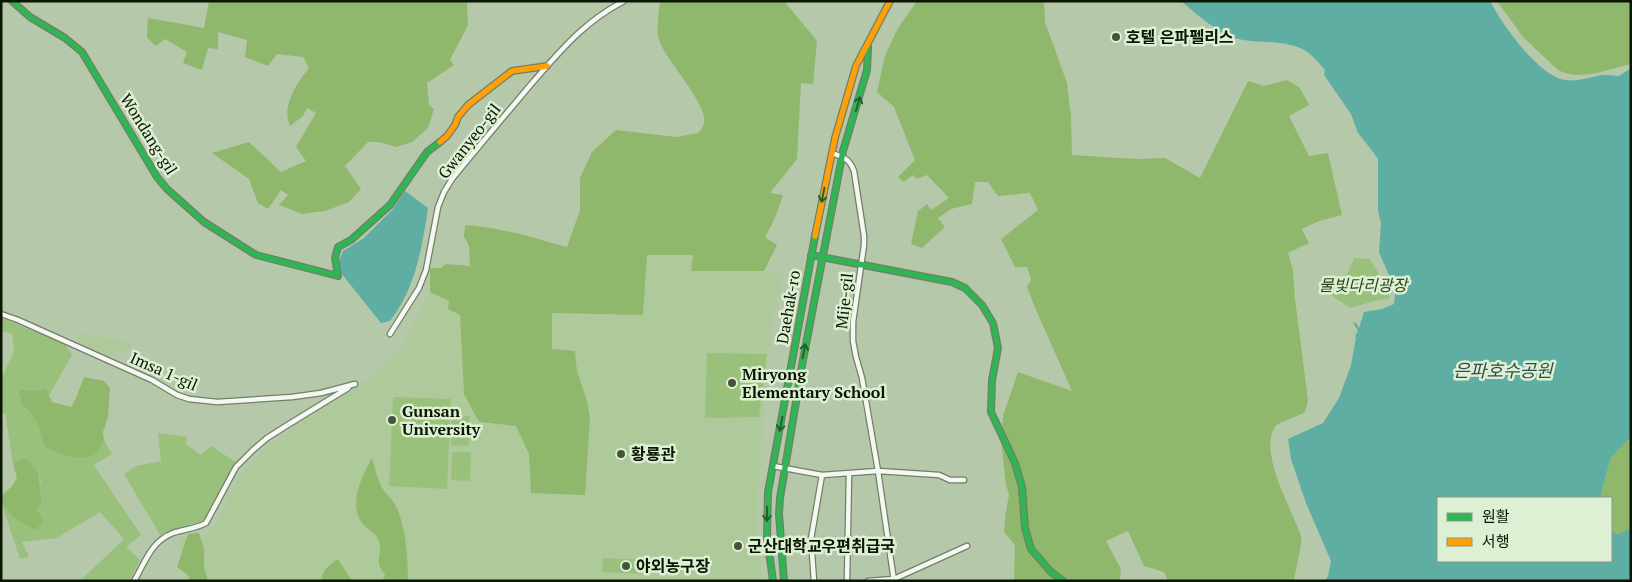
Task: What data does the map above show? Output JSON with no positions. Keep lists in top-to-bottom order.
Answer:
{
  "streets": {
    "street": [
      "Wondang-gil",
      "Gwanyeo-gil",
      "Mije-gil",
      "Daehak-ro",
      "Imsa 1-gil"
    ]
  },
  "crossings": [
    ["Wondang-gil", "Gwanyeo-gil"],
    ["Mije-gil", "Daehak-ro"]
  ],
  "water": ["은파호수공원"],
  "parks": ["물빛다리광장"],
  "places": [
    "호텔 은파펠리스",
    "Miryong Elementary School",
    "Gunsan University",
    "황룡관",
    "군산대학교우편취급국",
    "야외농구장"
  ],
  "legend": ["원활", "서행"]
}
